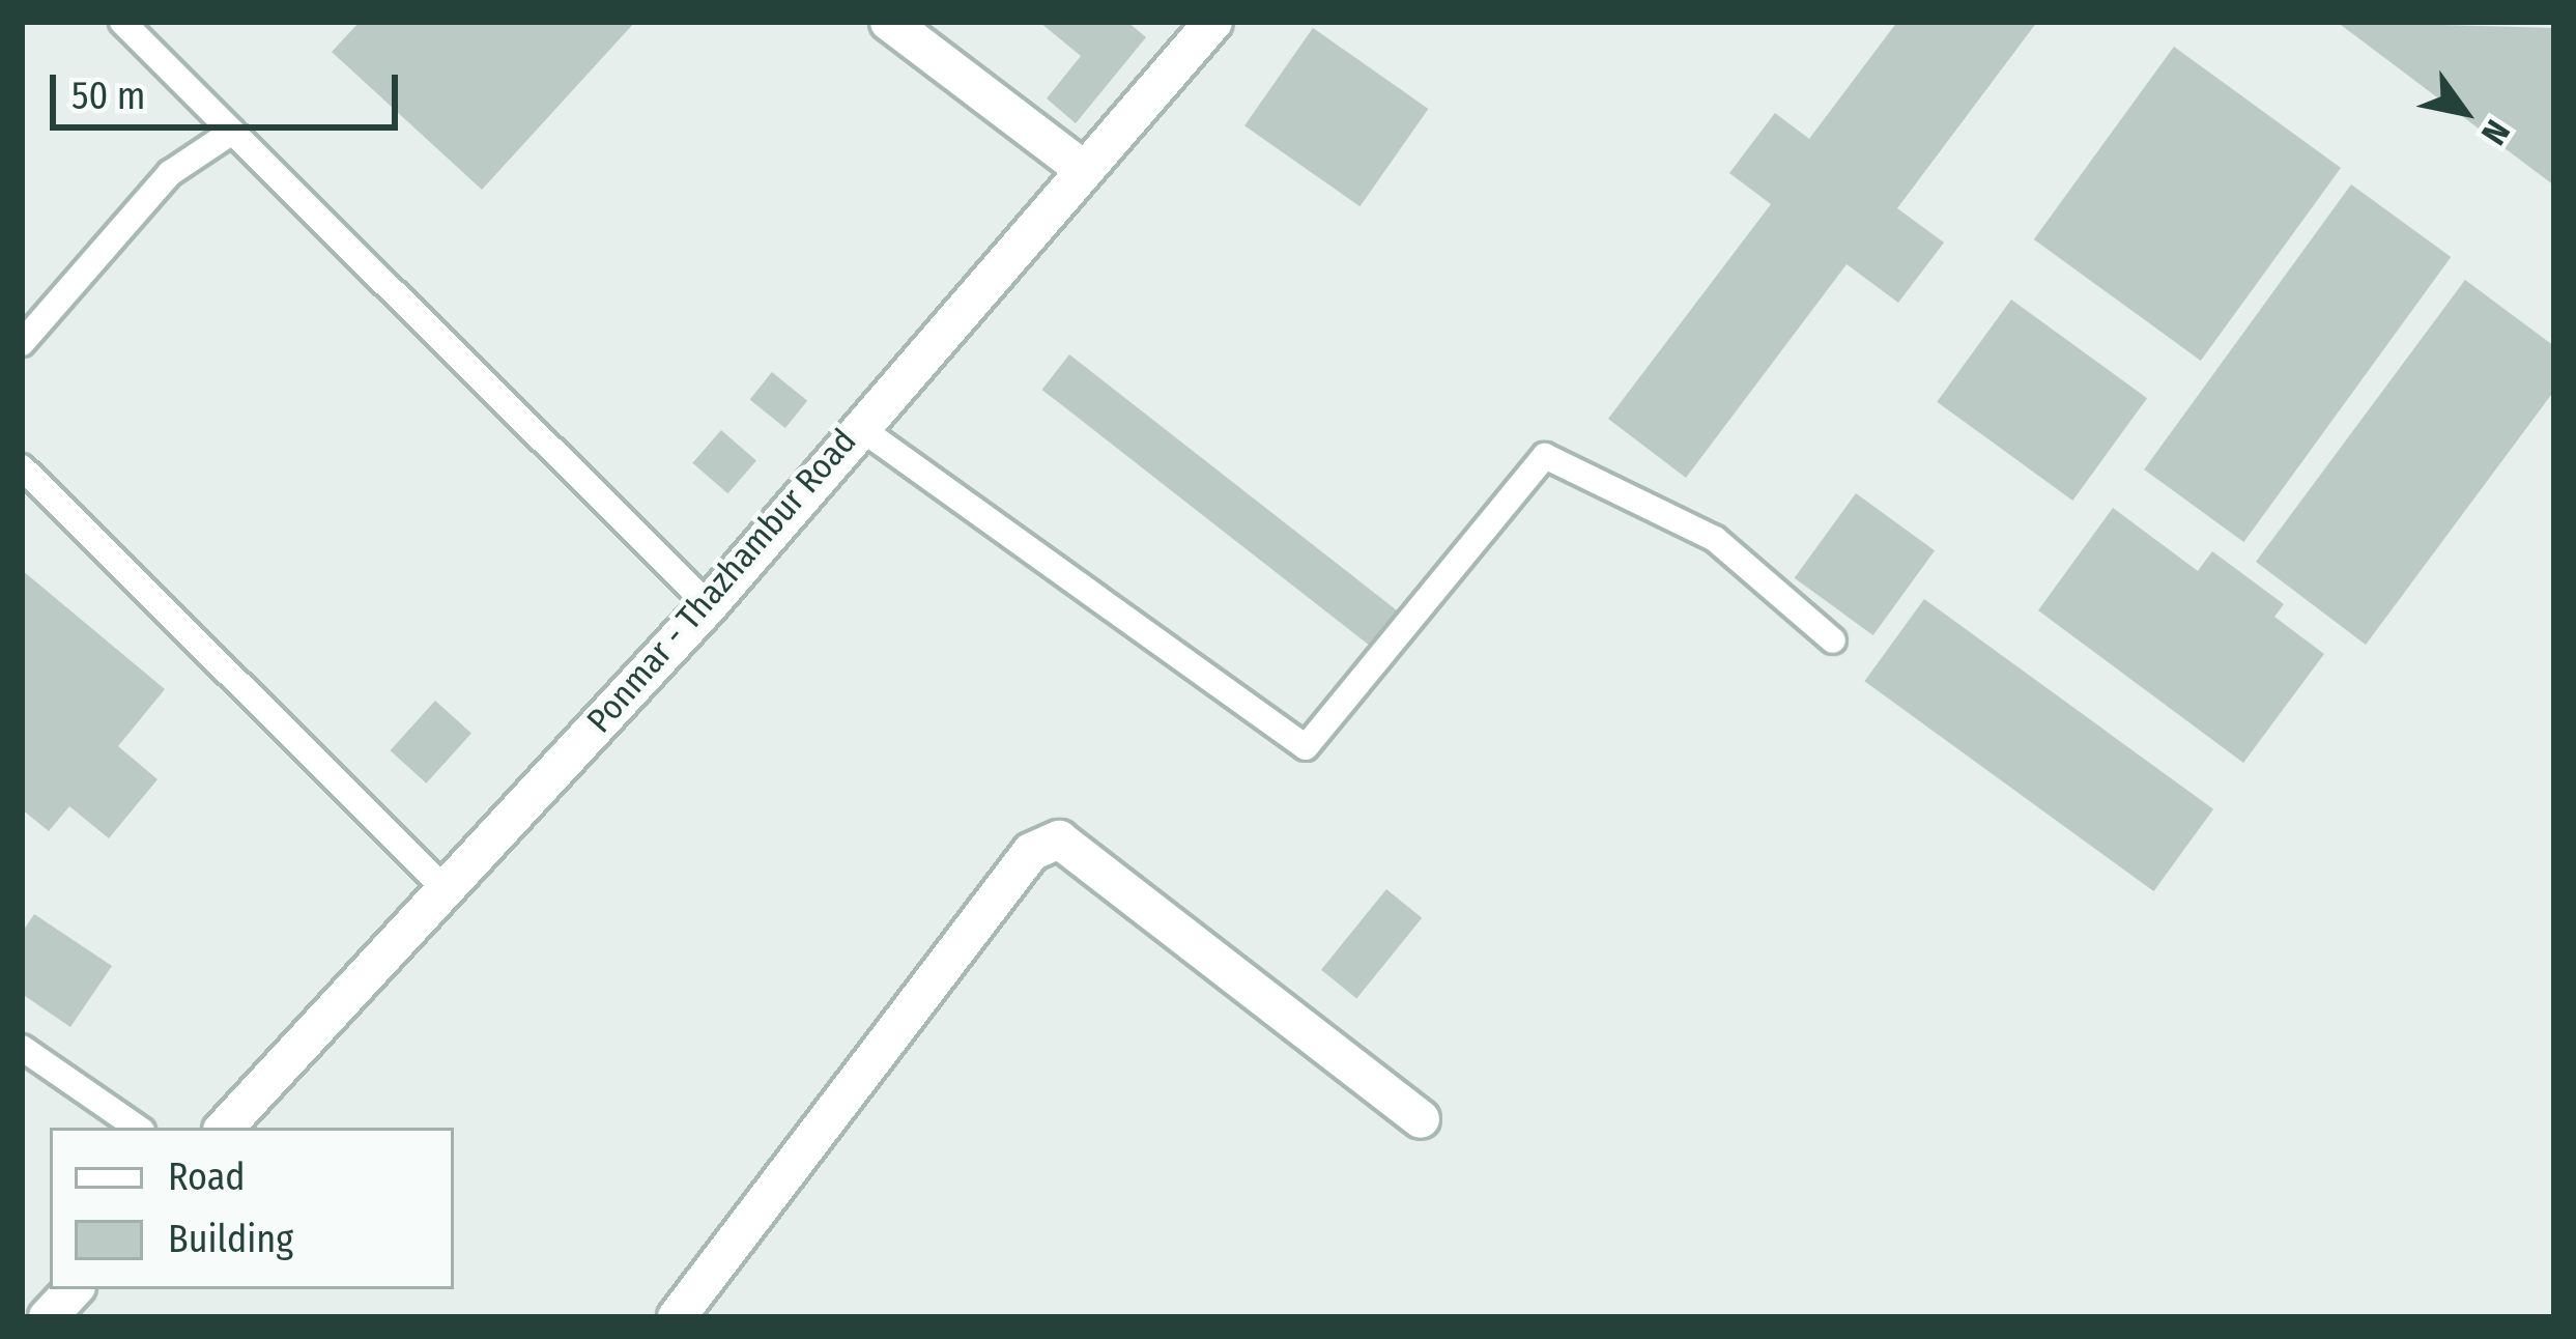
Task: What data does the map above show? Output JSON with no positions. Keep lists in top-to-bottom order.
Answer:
{
  "streets": {
    "street": ["Ponmar - Thazhambur Road"]
  },
  "legend": ["Road", "Building"],
  "scale_bar": "50 m",
  "north": "bottom right"
}
